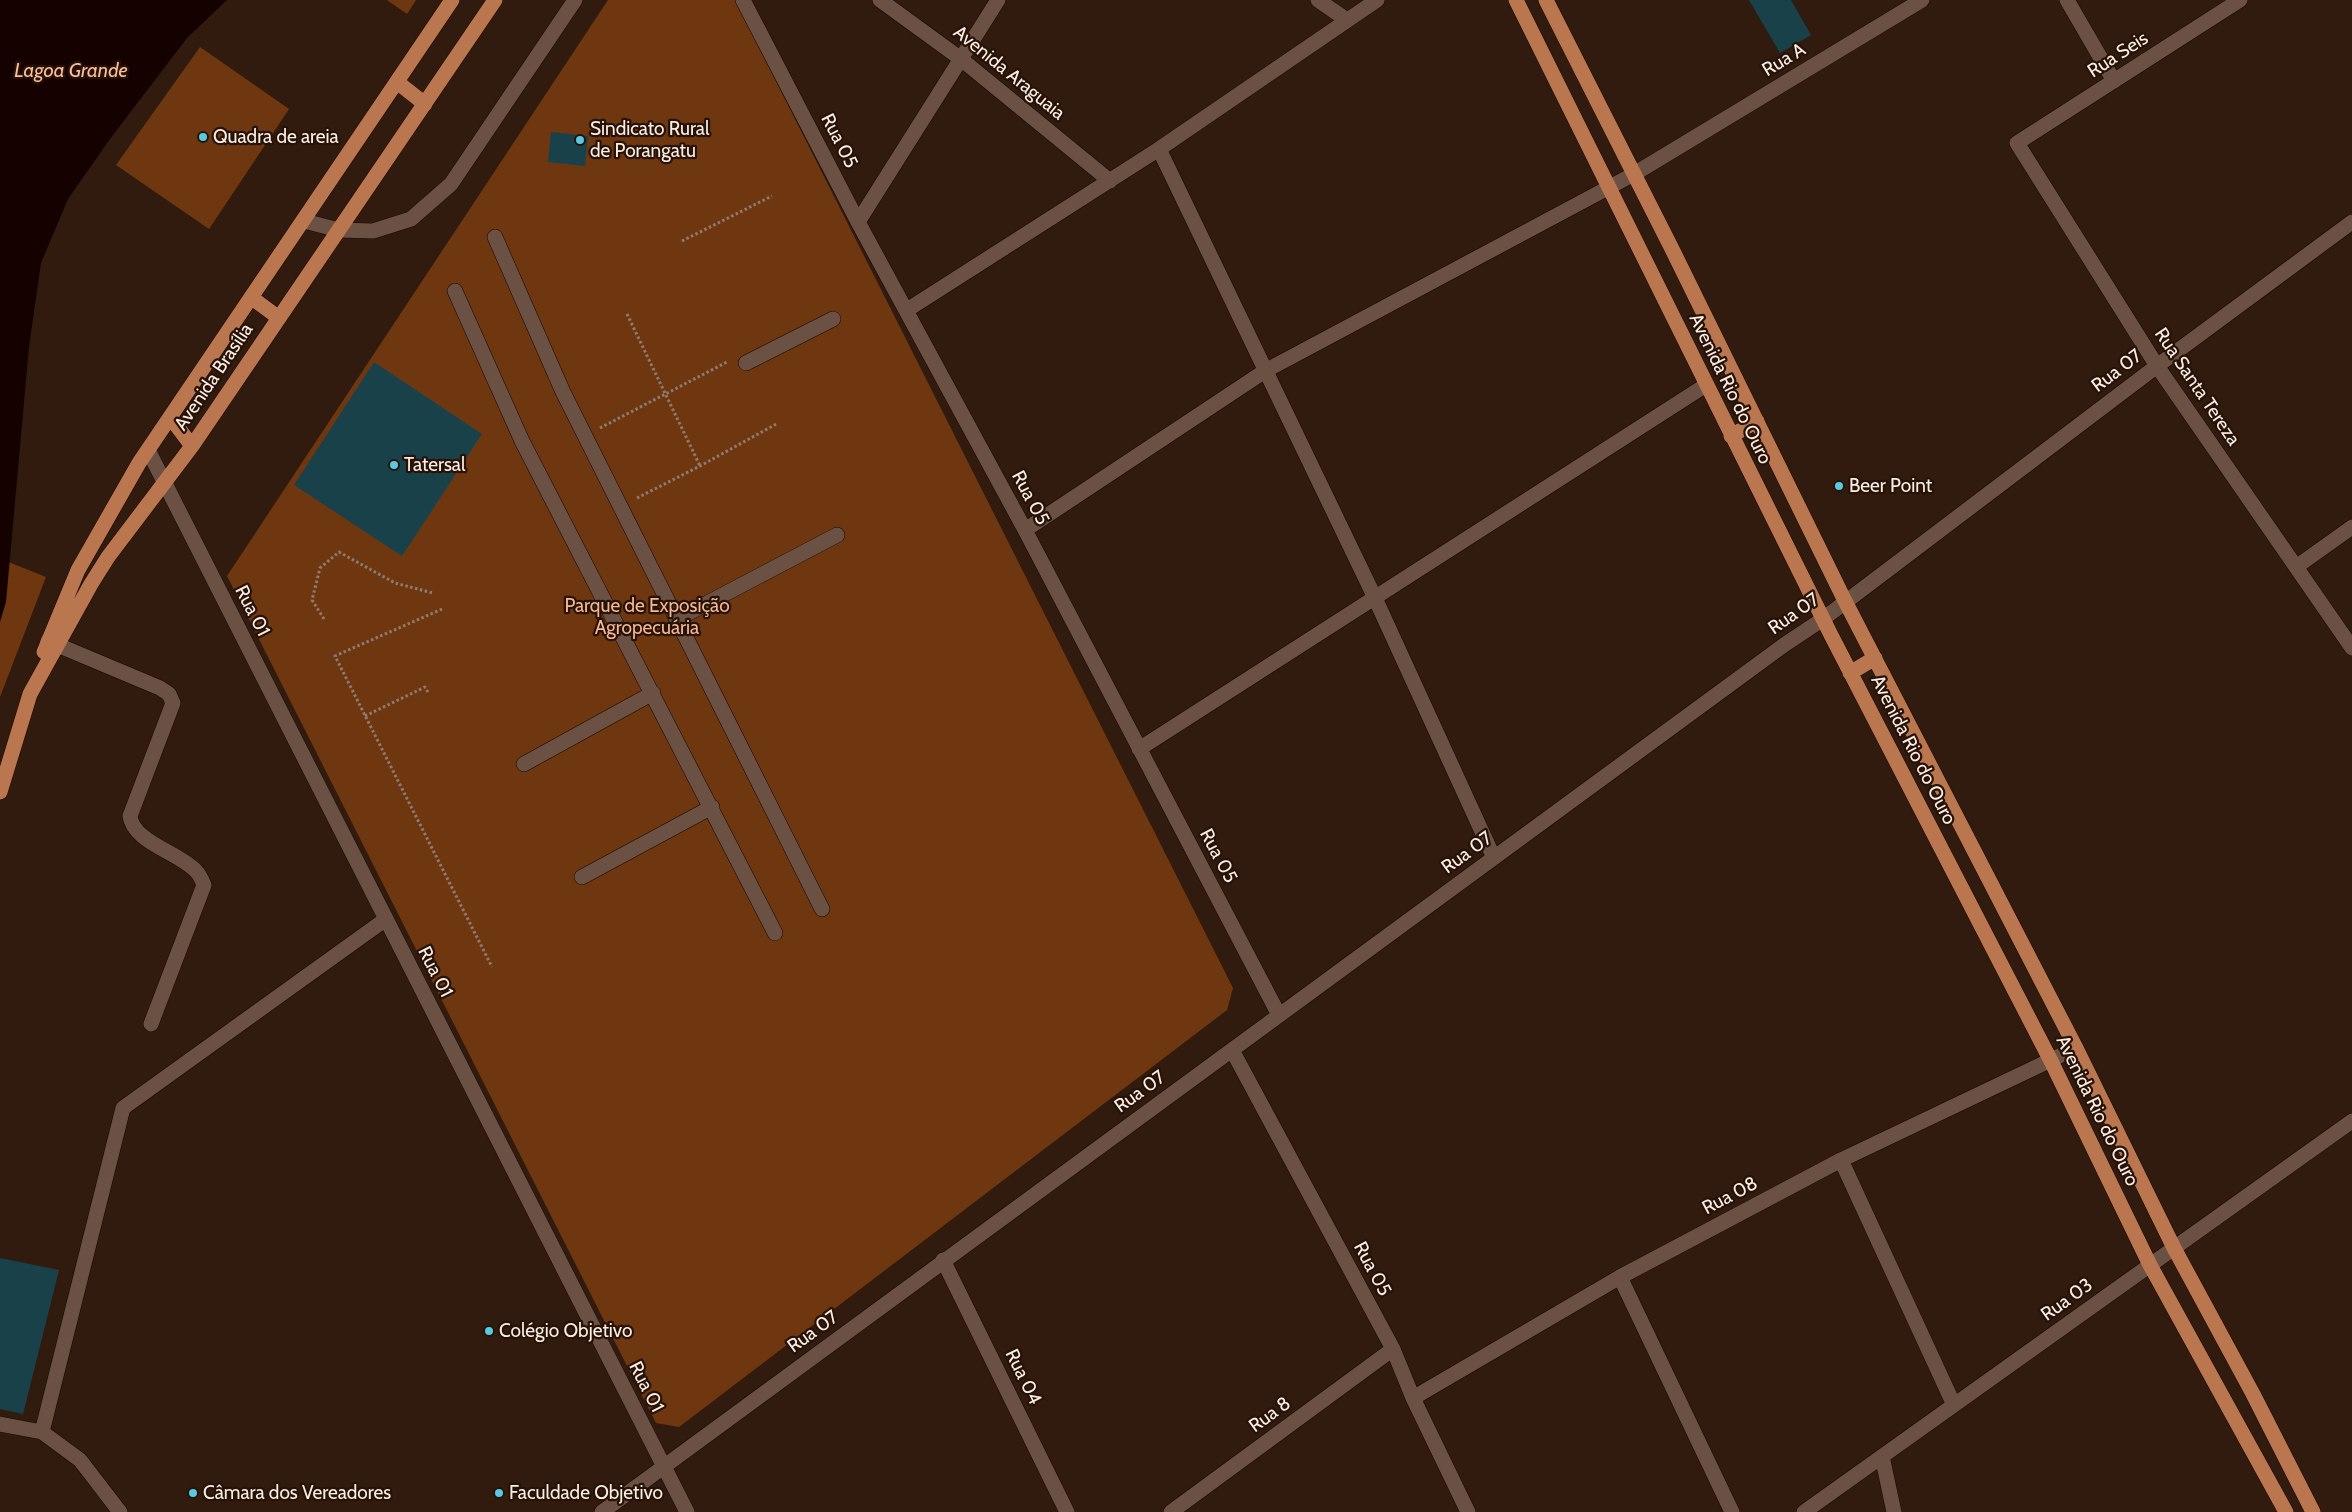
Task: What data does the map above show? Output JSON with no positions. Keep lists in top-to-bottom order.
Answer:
{
  "streets": {
    "main road": ["Avenida Brasília", "Avenida Rio do Ouro"],
    "street": [
      "Rua Seis",
      "Rua A",
      "Avenida Araguaia",
      "Rua 05",
      "Rua 07",
      "Rua Santa Tereza",
      "Rua 01",
      "Rua 08",
      "Rua 03",
      "Rua 04",
      "Rua 8"
    ]
  },
  "crossings": [
    ["Rua Seis", "Rua Santa Tereza"],
    ["Rua A", "Rua 05"],
    ["Rua A", "Avenida Rio do Ouro"],
    ["Rua 05", "Rua 07"],
    ["Rua 05", "Rua 08"],
    ["Rua 05", "Rua 8"],
    ["Rua 07", "Rua Santa Tereza"],
    ["Rua 07", "Avenida Rio do Ouro"],
    ["Rua 07", "Rua 01"],
    ["Rua 07", "Rua 04"],
    ["Avenida Brasília", "Rua 01"],
    ["Avenida Rio do Ouro", "Rua 08"],
    ["Avenida Rio do Ouro", "Rua 03"]
  ],
  "water": ["Lagoa Grande"],
  "parks": ["Parque de Exposição Agropecuária"],
  "places": [
    "Quadra de areia",
    "Sindicato Rural de Porangatu",
    "Tatersal",
    "Beer Point",
    "Colégio Objetivo",
    "Câmara dos Vereadores",
    "Faculdade Objetivo"
  ]
}
